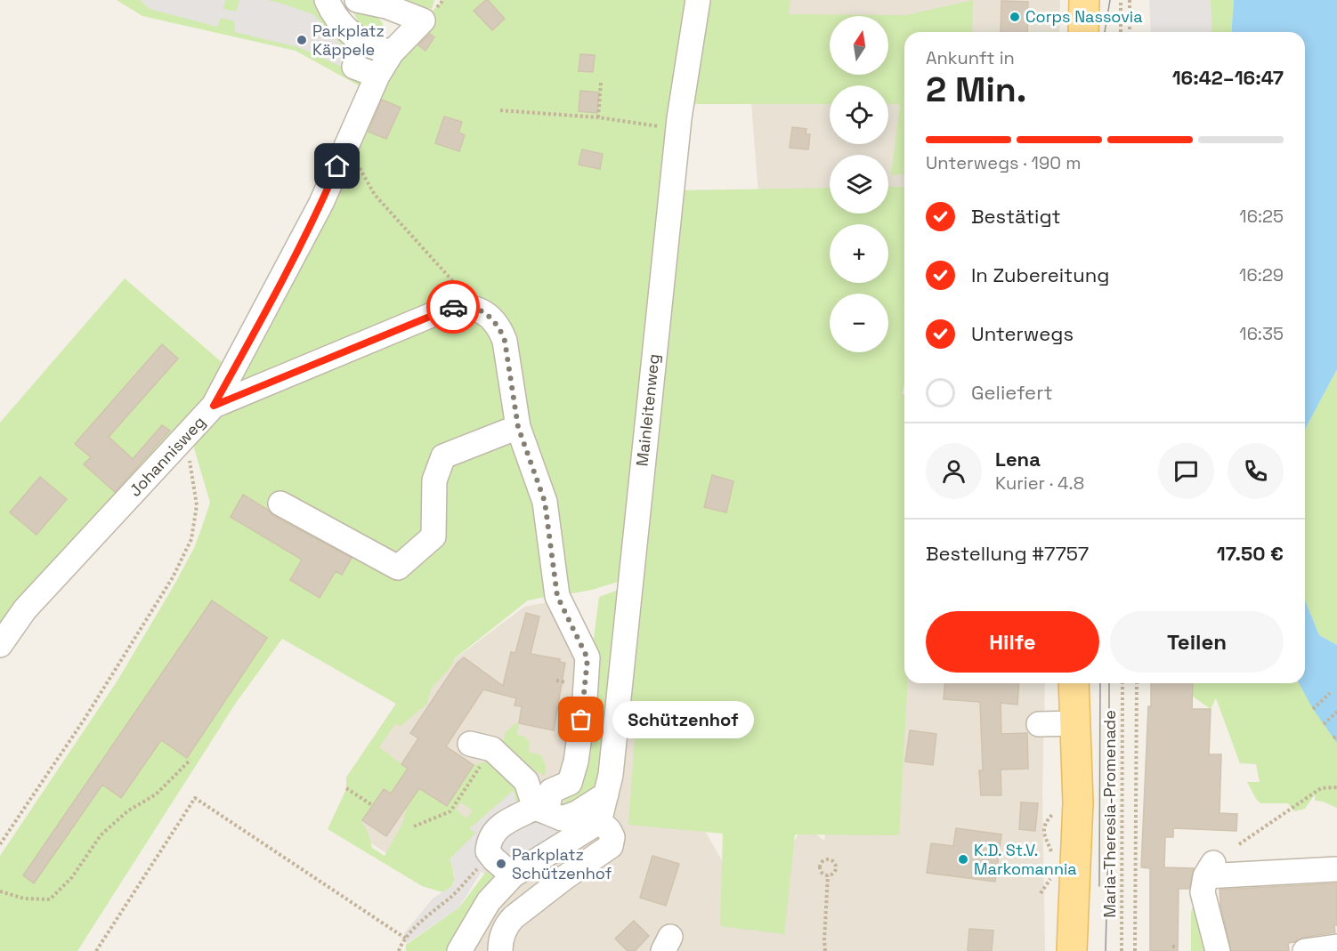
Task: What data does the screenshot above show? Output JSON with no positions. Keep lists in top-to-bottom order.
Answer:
{
  "streets": {
    "street": ["Mainleitenweg", "Johannisweg"],
    "path": ["Maria-Theresia-Promenade"]
  },
  "places": [
    "Corps Nassovia",
    "Parkplatz Käppele",
    "Schützenhof",
    "K.D. St.V. Markomannia",
    "Parkplatz Schützenhof"
  ],
  "north": "top",
  "page": {
    "map_buttons": ["+", "−"],
    "heading": ["2 Min.", "Ankunft in", "16:42–16:47"],
    "panel": [
      "Lena",
      "Kurier · 4.8",
      "Bestellung #7757",
      "17.50 €"
    ],
    "bar": "Unterwegs · 190 m",
    "list": [
      ["Bestätigt", "16:25"],
      ["In Zubereitung", "16:29"],
      ["Unterwegs", "16:35"],
      "Geliefert"
    ],
    "buttons": ["Hilfe", "Teilen"],
    "bubble": "Schützenhof"
  }
}
